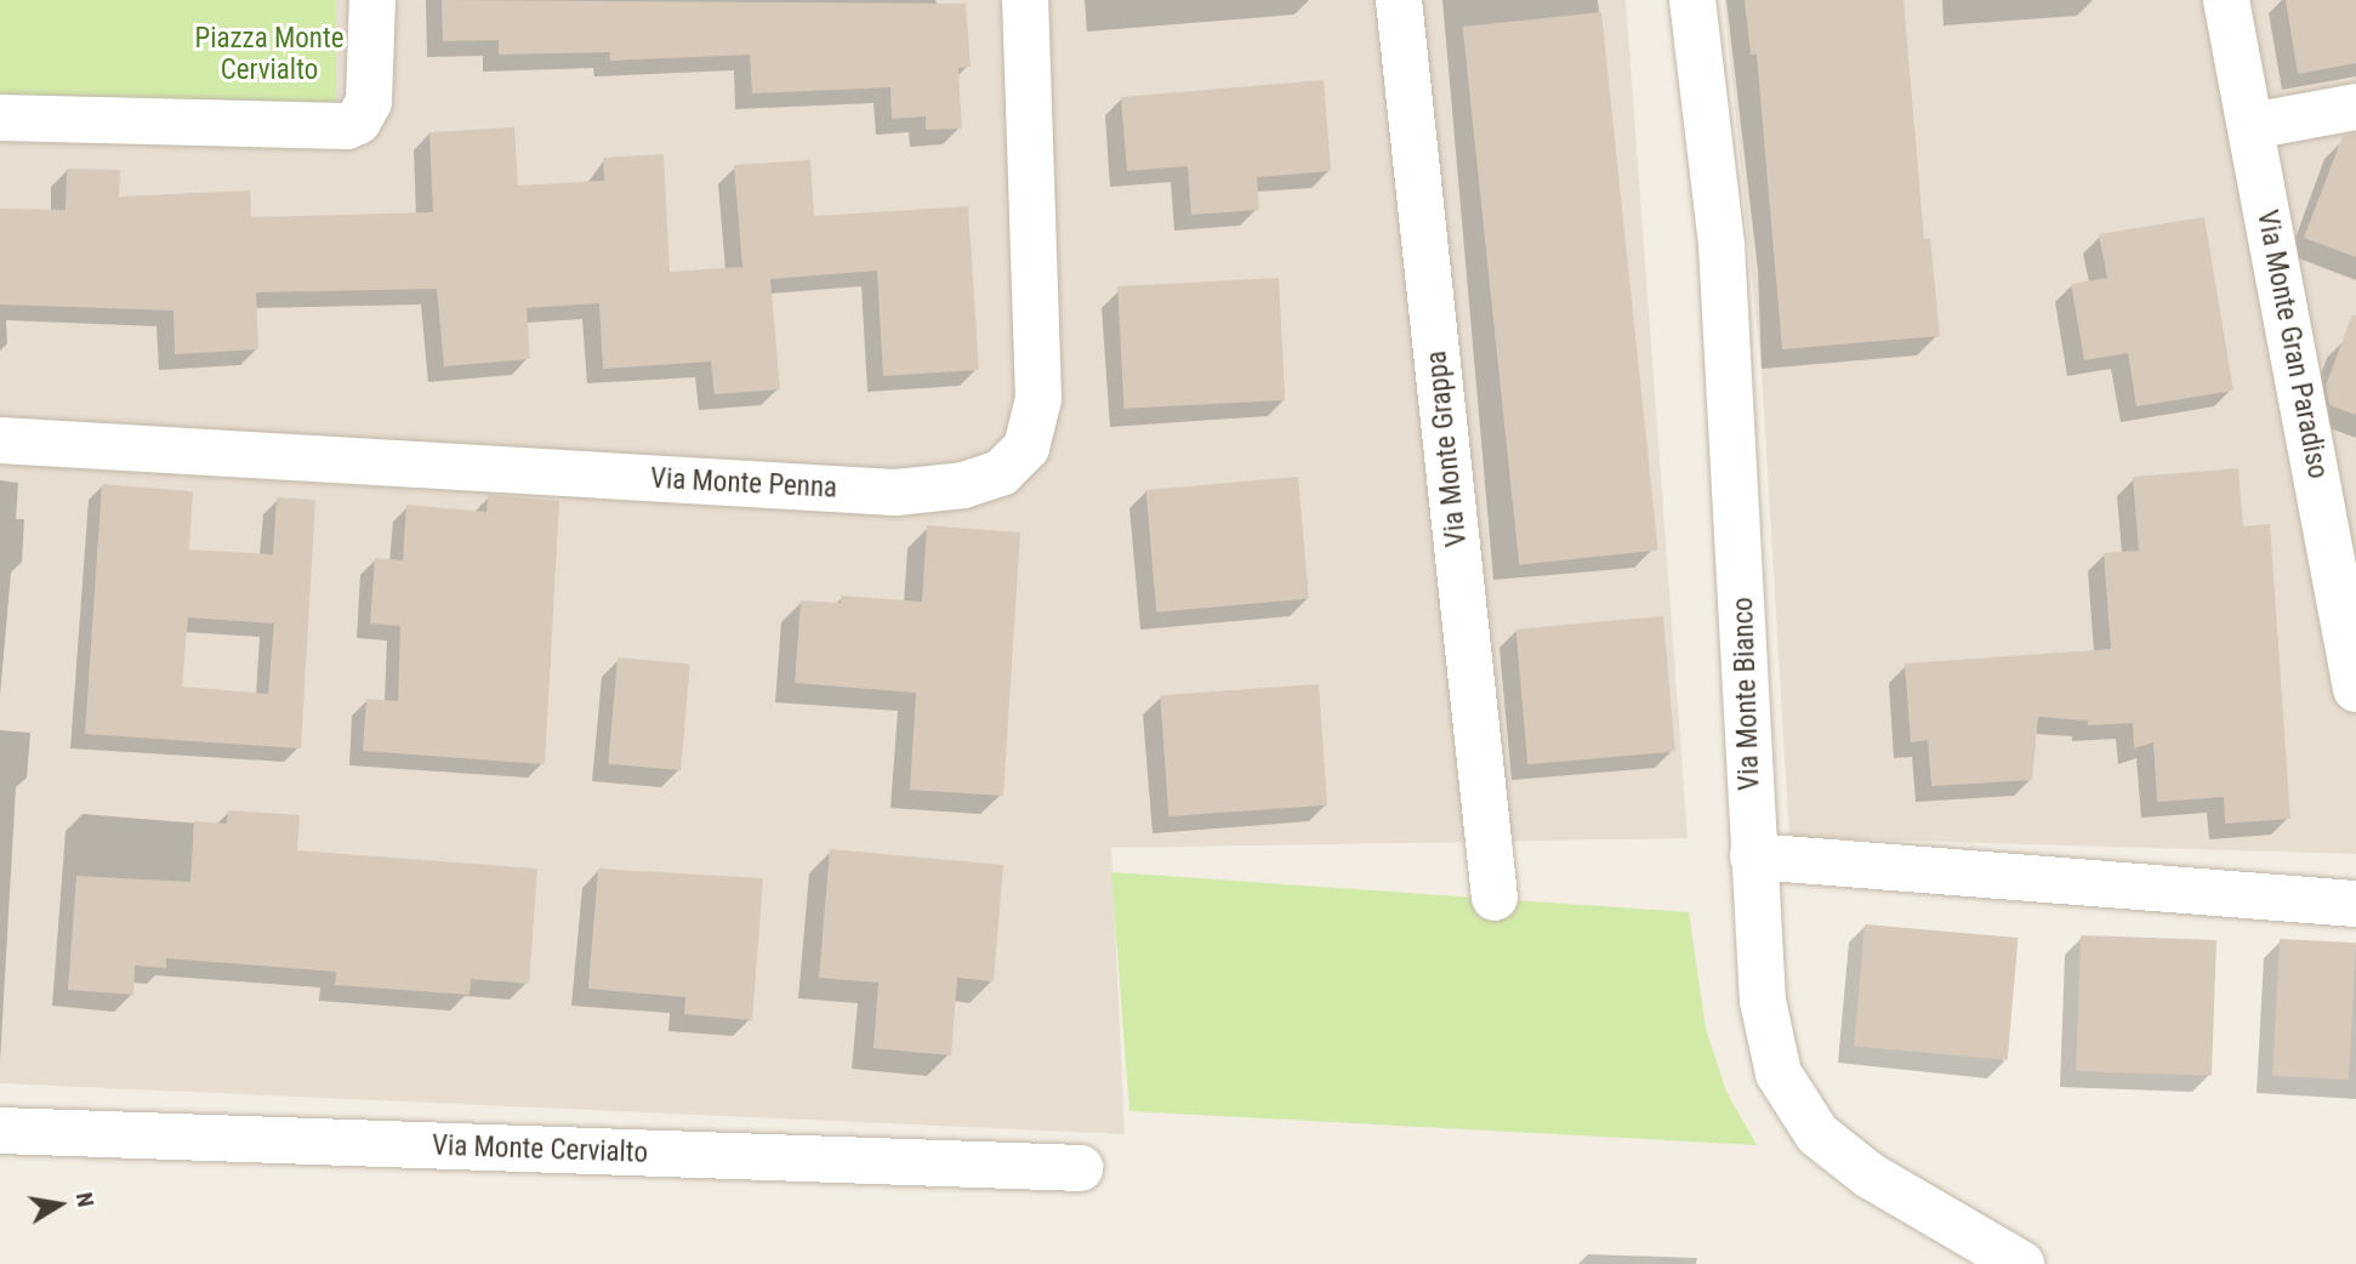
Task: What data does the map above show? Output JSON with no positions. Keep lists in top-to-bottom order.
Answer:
{
  "streets": {
    "street": [
      "Via Monte Gran Paradiso",
      "Via Monte Grappa",
      "Via Monte Penna",
      "Via Monte Bianco",
      "Via Monte Cervialto"
    ]
  },
  "parks": ["Piazza Monte Cervialto"],
  "north": "right"
}
